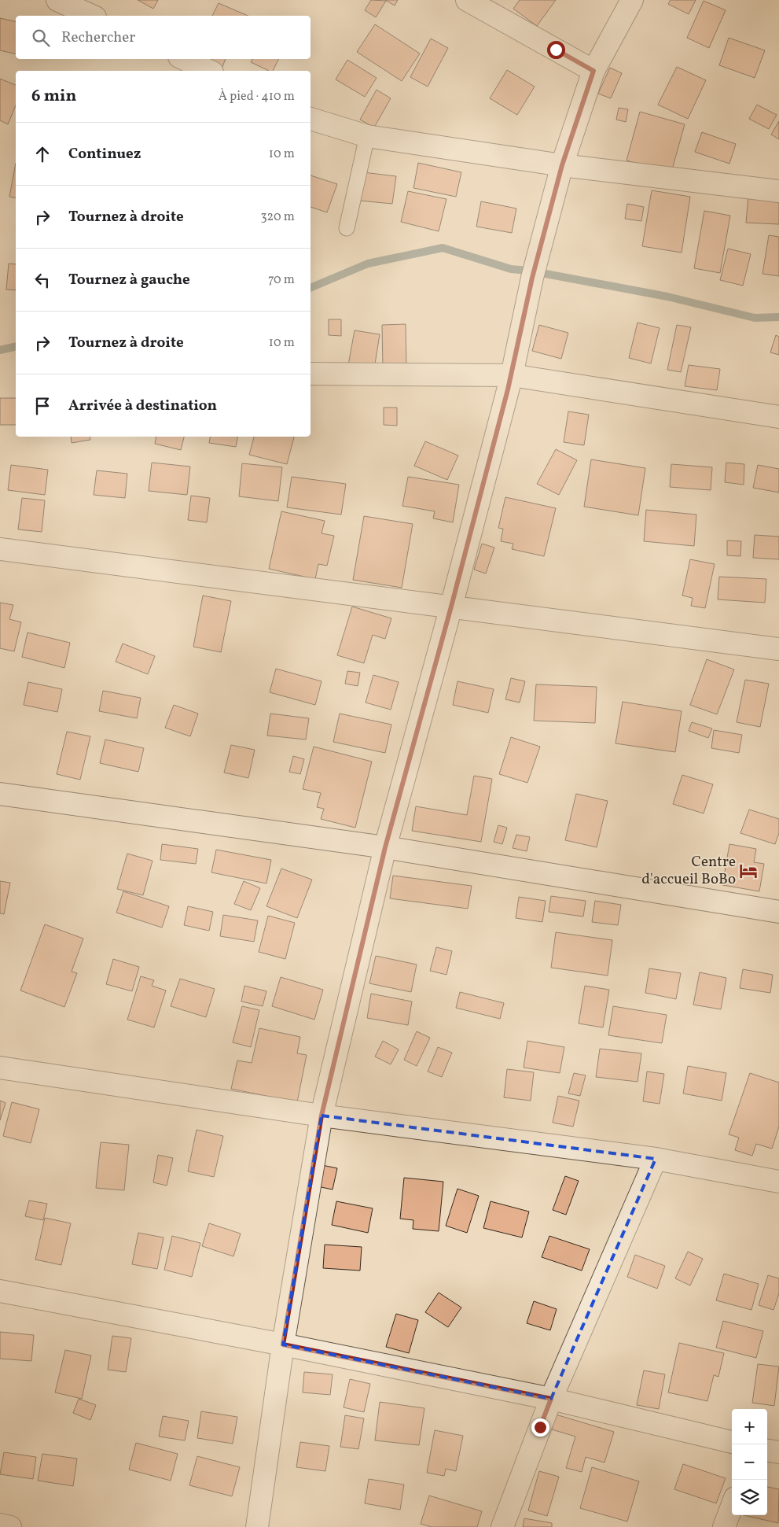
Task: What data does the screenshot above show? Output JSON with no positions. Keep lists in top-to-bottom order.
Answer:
{
  "places": {
    "hotel": ["Centre d'accueil BoBo"]
  },
  "page": {
    "search": "Rechercher",
    "heading": ["6 min", "À pied · 410 m"],
    "list": [
      ["Continuez", "10 m"],
      ["Tournez à droite", "320 m"],
      ["Tournez à gauche", "70 m"],
      ["Tournez à droite", "10 m"],
      "Arrivée à destination"
    ],
    "map_buttons": ["+", "−"]
  }
}
